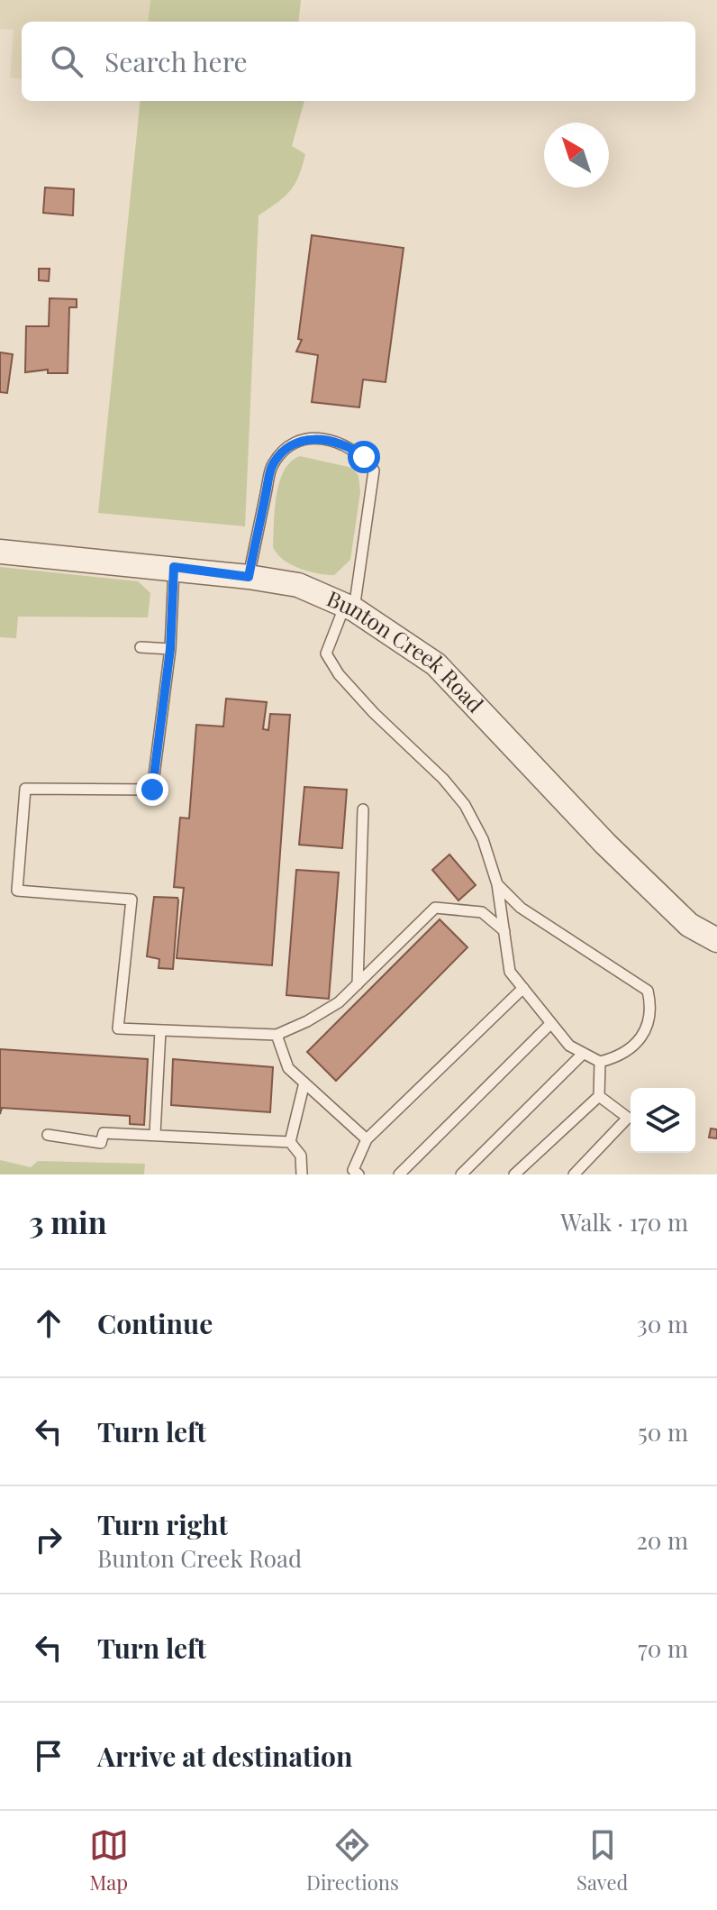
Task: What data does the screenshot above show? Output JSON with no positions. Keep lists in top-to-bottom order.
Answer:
{
  "streets": {
    "street": ["Bunton Creek Road"]
  },
  "north": "top left",
  "page": {
    "search": "Search here",
    "heading": ["3 min", "Walk · 170 m"],
    "list": [
      ["Continue", "30 m"],
      ["Turn left", "50 m"],
      ["Turn right", "Bunton Creek Road", "20 m"],
      ["Turn left", "70 m"],
      "Arrive at destination"
    ],
    "nav": ["Map", "Directions", "Saved"]
  }
}
